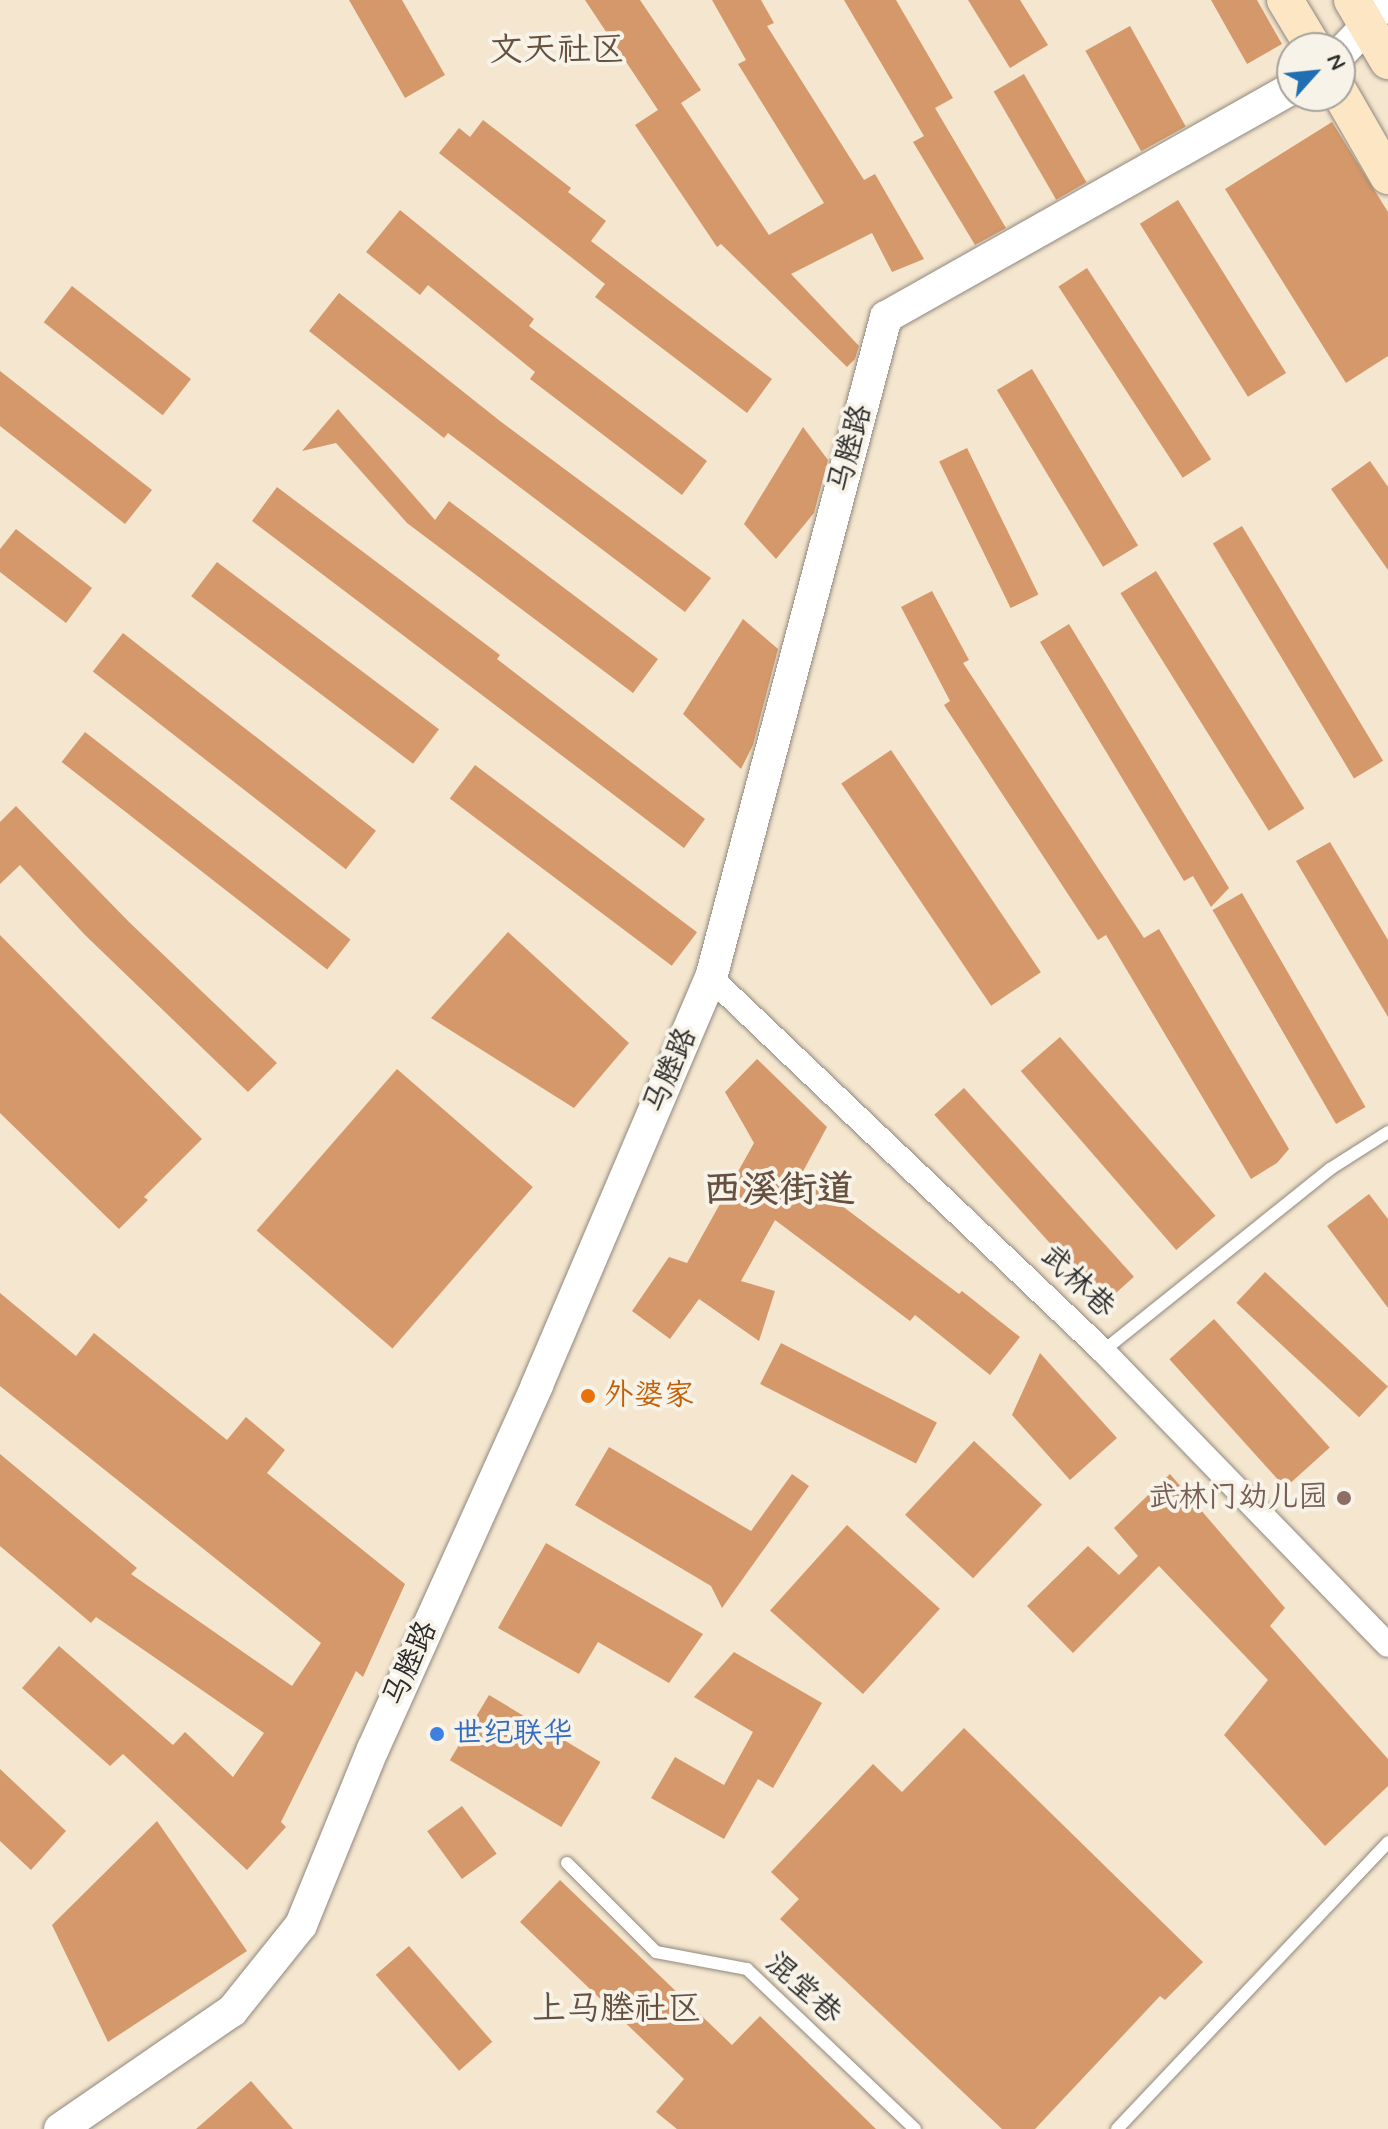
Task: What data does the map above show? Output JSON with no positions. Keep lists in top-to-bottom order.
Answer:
{
  "streets": {
    "street": ["马塍路", "武林巷"],
    "lane": ["混堂巷"]
  },
  "crossings": [
    ["马塍路", "武林巷"]
  ],
  "districts": ["文天社区", "西溪街道", "上马塍社区"],
  "places": ["外婆家", "武林门幼儿园", "世纪联华"],
  "north": "top right"
}
